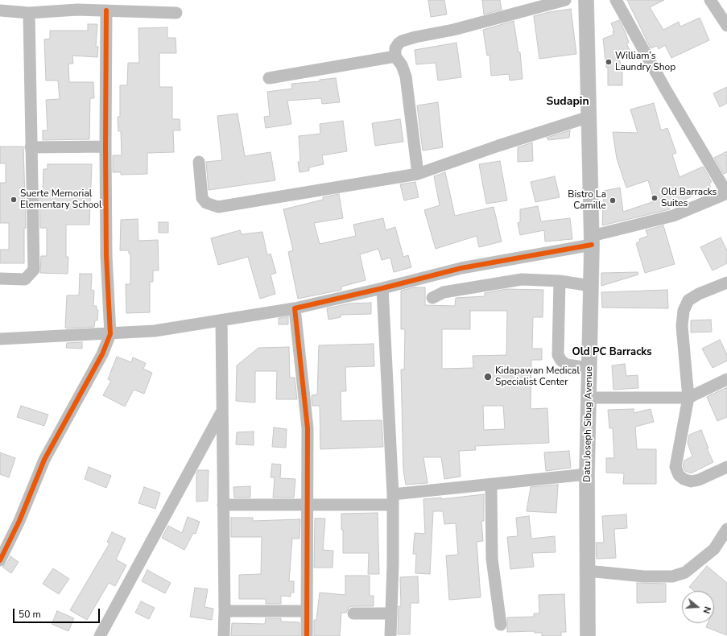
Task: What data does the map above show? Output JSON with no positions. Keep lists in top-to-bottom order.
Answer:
{
  "streets": {
    "main road": ["Datu Joseph Sibug Avenue"]
  },
  "districts": ["Sudapin", "Old PC Barracks"],
  "places": [
    "William’s Laundry Shop",
    "Old Barracks Suites",
    "Suerte Memorial Elementary School",
    "Bistro La Camille",
    "Kidapawan Medical Specialist Center"
  ],
  "scale_bar": "50 m",
  "north": "right"
}
